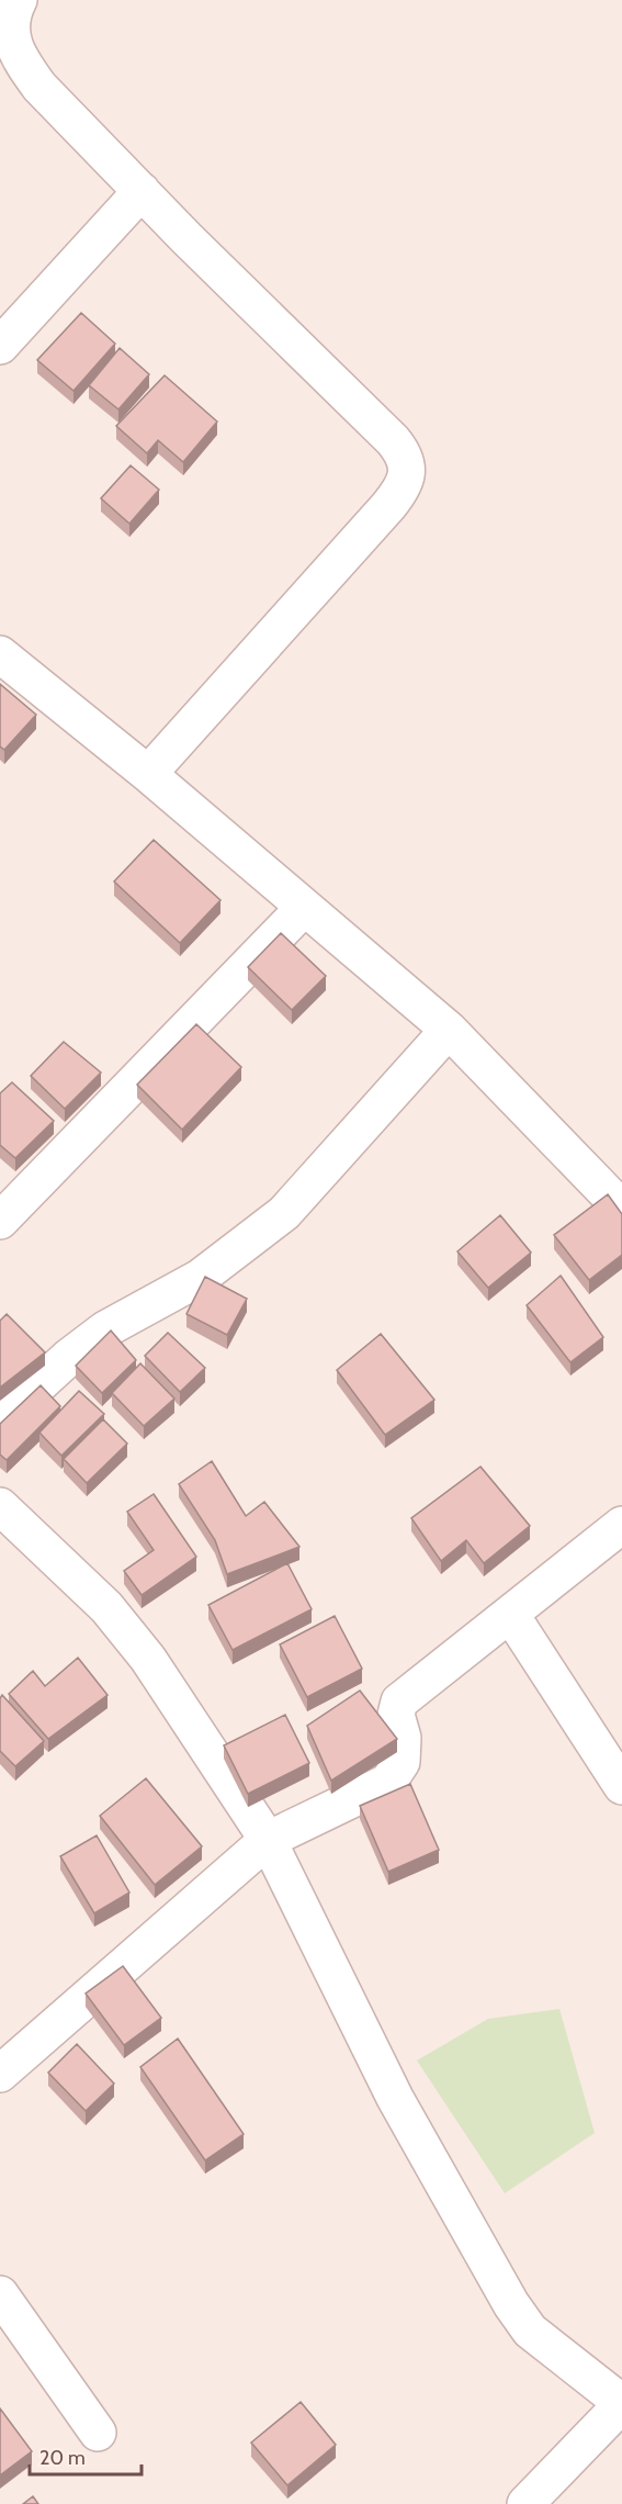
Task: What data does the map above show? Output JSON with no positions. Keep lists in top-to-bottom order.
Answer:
{
  "scale_bar": "20 m"
}
